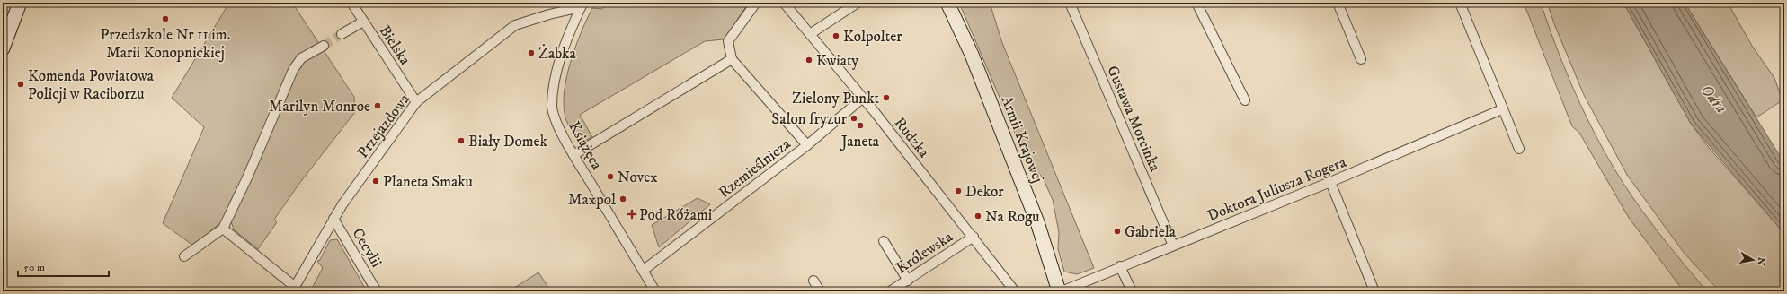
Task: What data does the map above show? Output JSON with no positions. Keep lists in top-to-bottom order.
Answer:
{
  "streets": {
    "street": [
      "Bielska",
      "Gustawa Morcinka",
      "Przejazdowa",
      "Rudzka",
      "Armii Krajowej",
      "Książęca",
      "Rzemieślnicza",
      "Doktora Juliusza Rogera",
      "Cecylii",
      "Królewska"
    ]
  },
  "crossings": [
    ["Bielska", "Przejazdowa"],
    ["Gustawa Morcinka", "Doktora Juliusza Rogera"],
    ["Przejazdowa", "Książęca"],
    ["Przejazdowa", "Cecylii"],
    ["Rudzka", "Rzemieślnicza"],
    ["Rudzka", "Królewska"],
    ["Książęca", "Rzemieślnicza"]
  ],
  "water": ["Odra"],
  "places": {
    "other": [
      "Przedszkole Nr 11 im. Marii Konopnickiej",
      "Kolpolter",
      "Żabka",
      "Kwiaty",
      "Komenda Powiatowa Policji w Raciborzu",
      "Zielony Punkt",
      "Marilyn Monroe",
      "Salon fryzur",
      "Janeta",
      "Biały Domek",
      "Novex",
      "Planeta Smaku",
      "Dekor",
      "Maxpol",
      "Na Rogu",
      "Gabriela"
    ],
    "health": ["Pod Różami"]
  },
  "scale_bar": "50 m",
  "north": "right"
}
